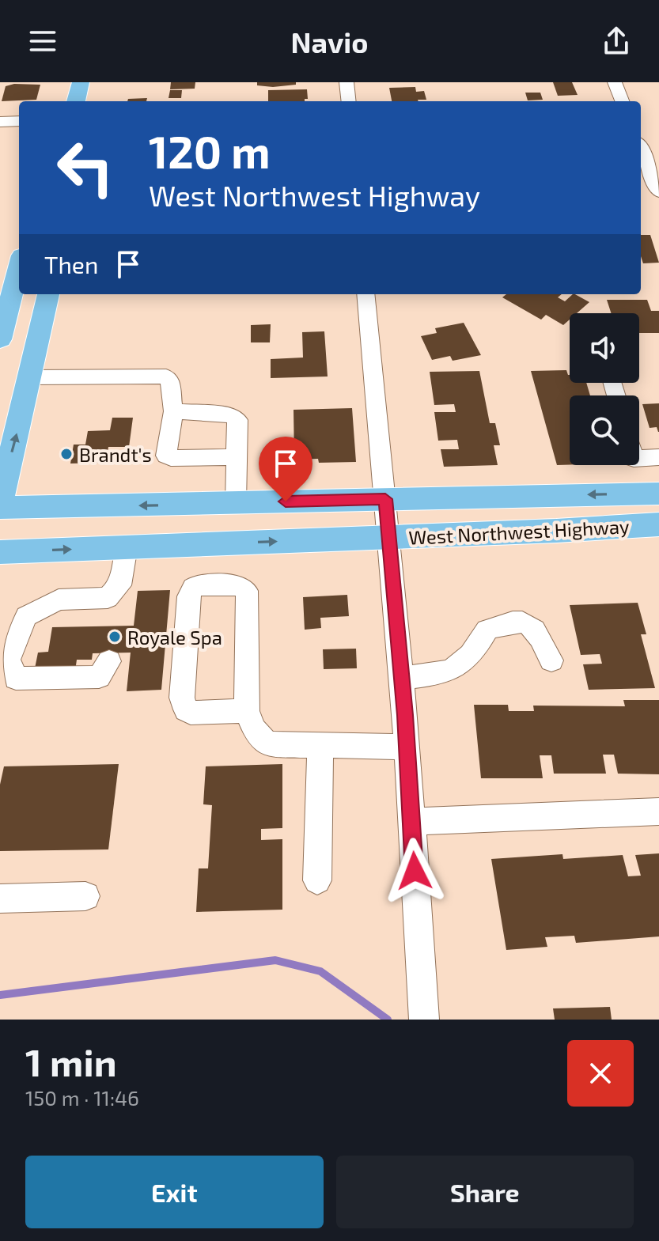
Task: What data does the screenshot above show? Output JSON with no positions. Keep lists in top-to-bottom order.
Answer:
{
  "streets": {
    "main road": ["West Northwest Highway"]
  },
  "places": ["Brandt's", "Royale Spa"],
  "page": {
    "header": "Navio",
    "turn": ["120 m", "West Northwest Highway"],
    "then": "Then",
    "heading": ["1 min", "150 m · 11:46"],
    "buttons": ["Exit", "Share"]
  }
}
